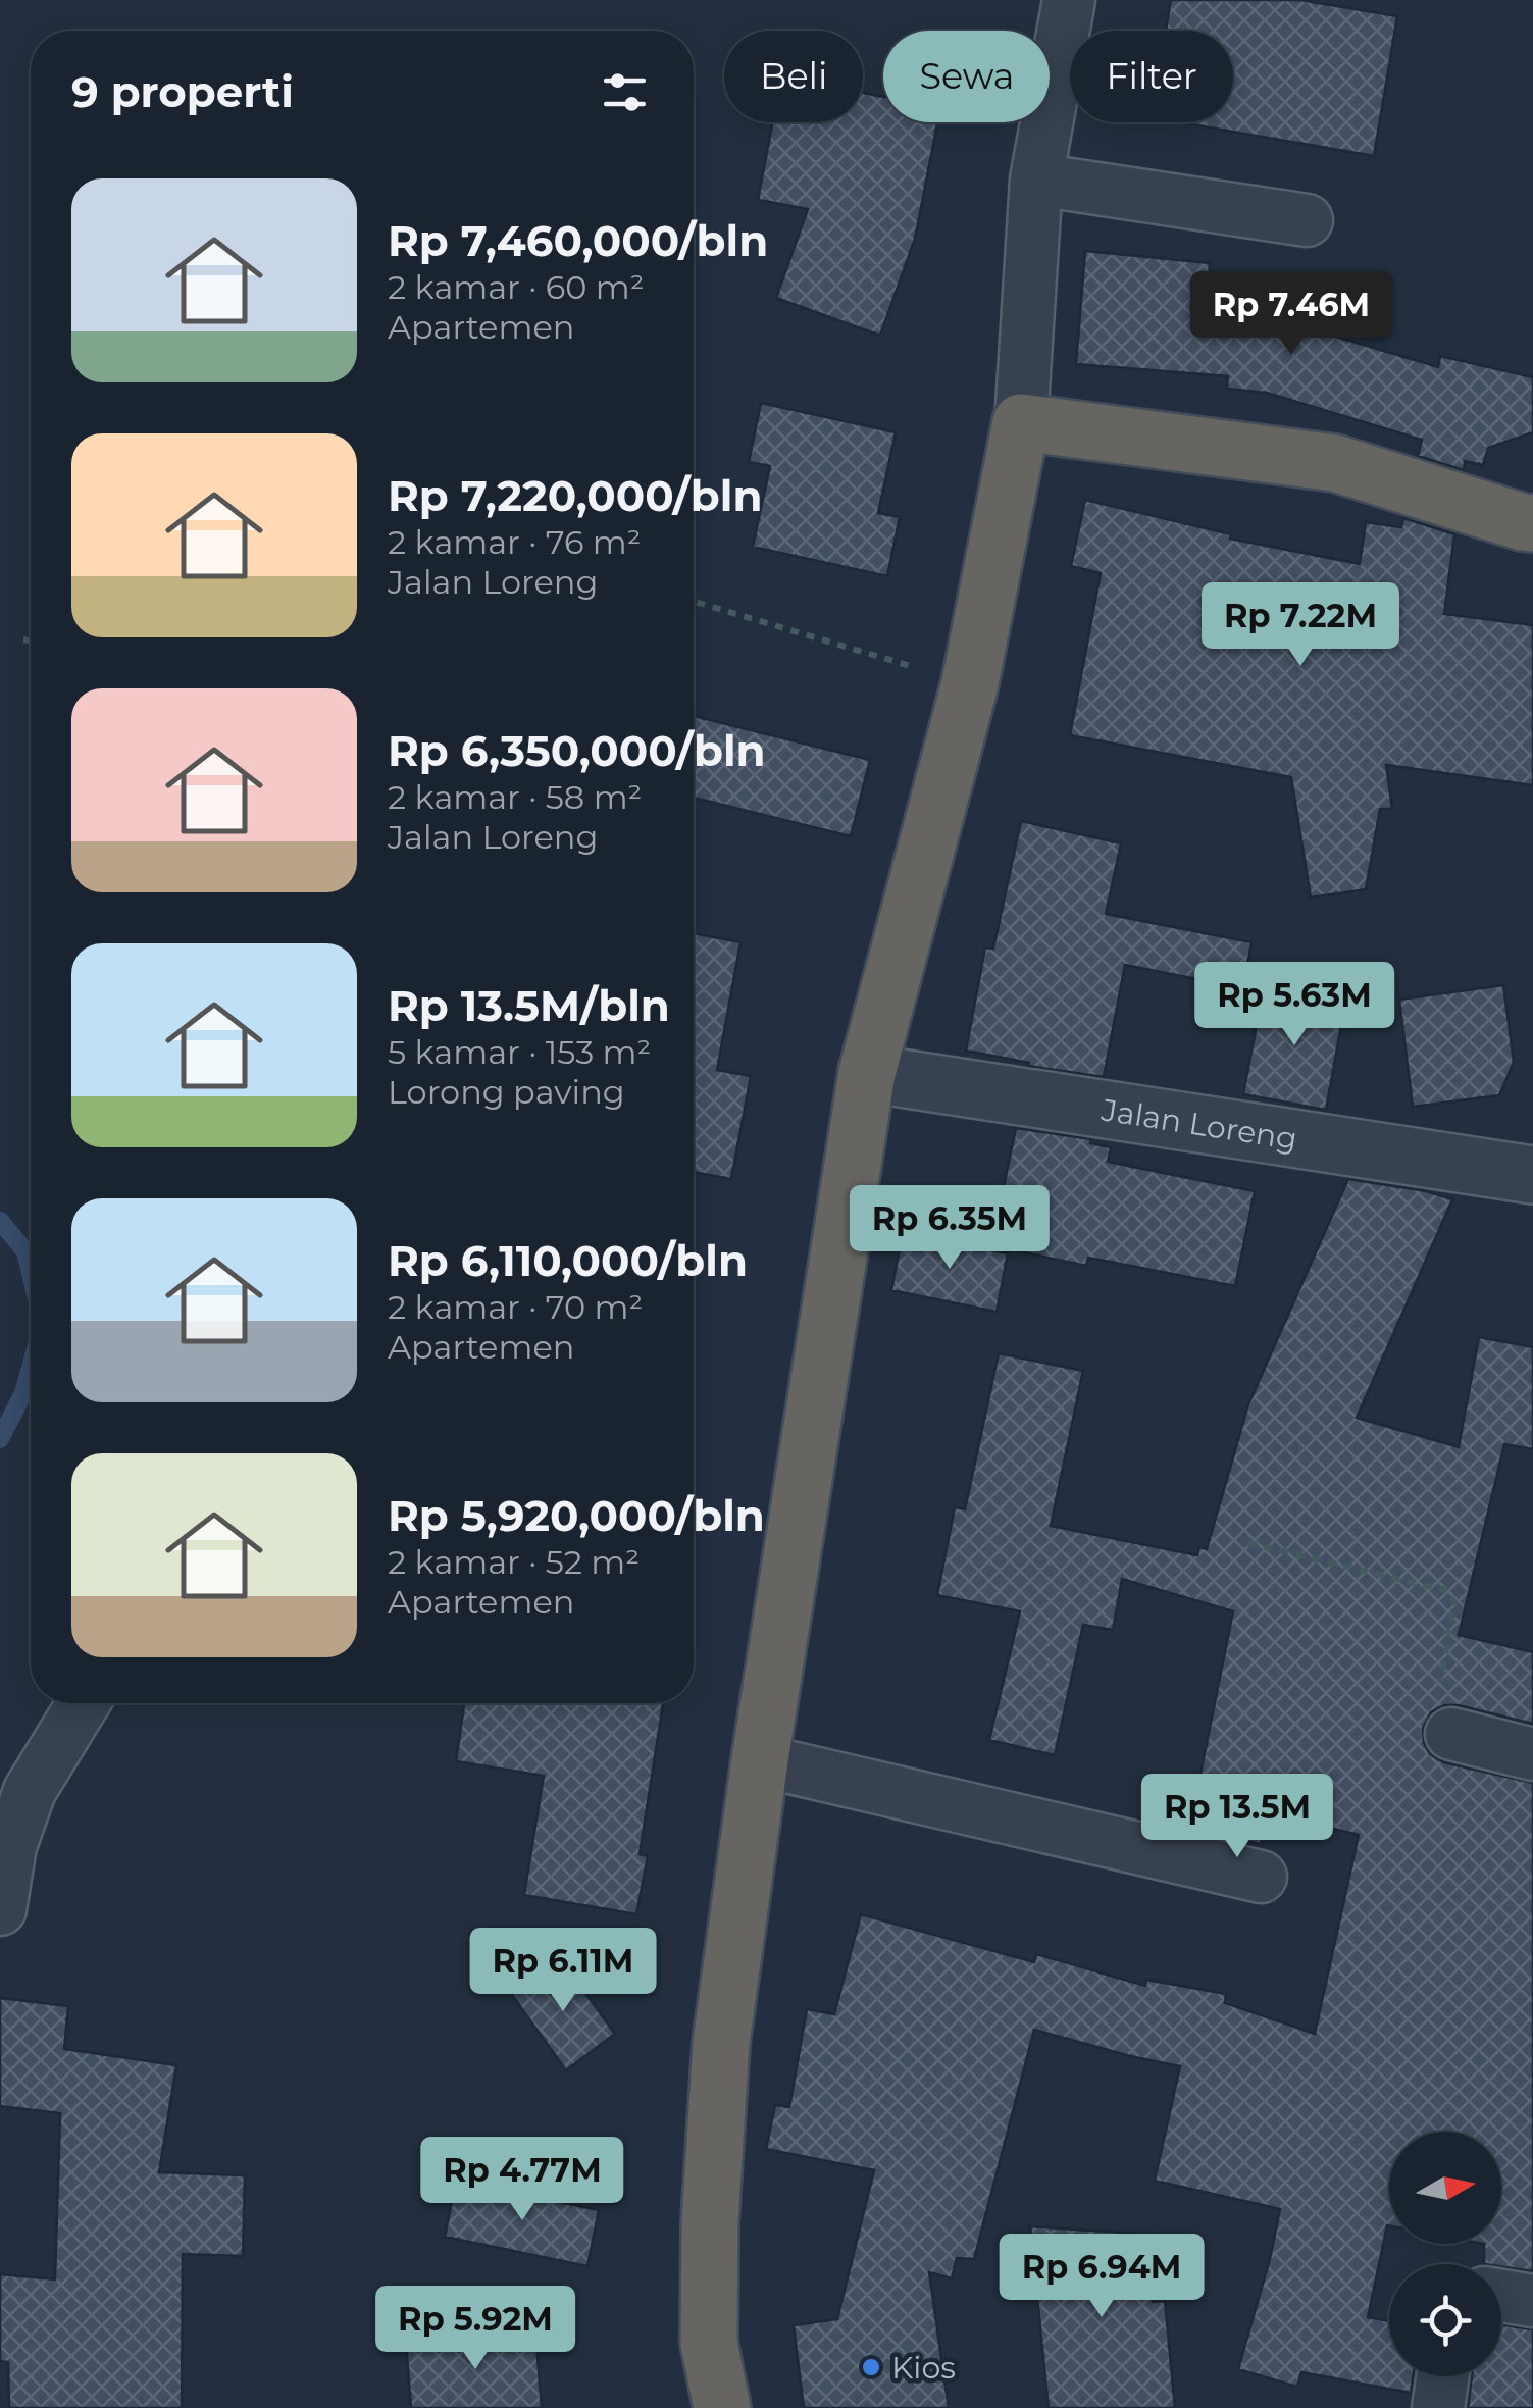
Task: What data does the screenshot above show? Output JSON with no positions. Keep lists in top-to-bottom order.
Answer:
{
  "streets": {
    "street": ["Jalan Loreng"]
  },
  "places": ["Kios"],
  "north": "right",
  "page": {
    "chip": ["Beli", "Sewa", "Filter"],
    "heading": "9 properti",
    "list": [
      {
        "name": "Rp 7,460,000/bln",
        "note": "2 kamar · 60 m² · Apartemen"
      },
      {
        "name": "Rp 7,220,000/bln",
        "note": "2 kamar · 76 m² · Jalan Loreng"
      },
      {
        "name": "Rp 6,350,000/bln",
        "note": "2 kamar · 58 m² · Jalan Loreng"
      },
      {
        "name": "Rp 13.5M/bln",
        "note": "5 kamar · 153 m² · Lorong paving"
      },
      {
        "name": "Rp 6,110,000/bln",
        "note": "2 kamar · 70 m² · Apartemen"
      },
      {
        "name": "Rp 5,920,000/bln",
        "note": "2 kamar · 52 m² · Apartemen"
      }
    ],
    "price": [
      "Rp 7.46M",
      "Rp 7.22M",
      "Rp 5.63M",
      "Rp 6.35M",
      "Rp 13.5M",
      "Rp 6.11M",
      "Rp 4.77M",
      "Rp 6.94M",
      "Rp 5.92M"
    ]
  }
}
